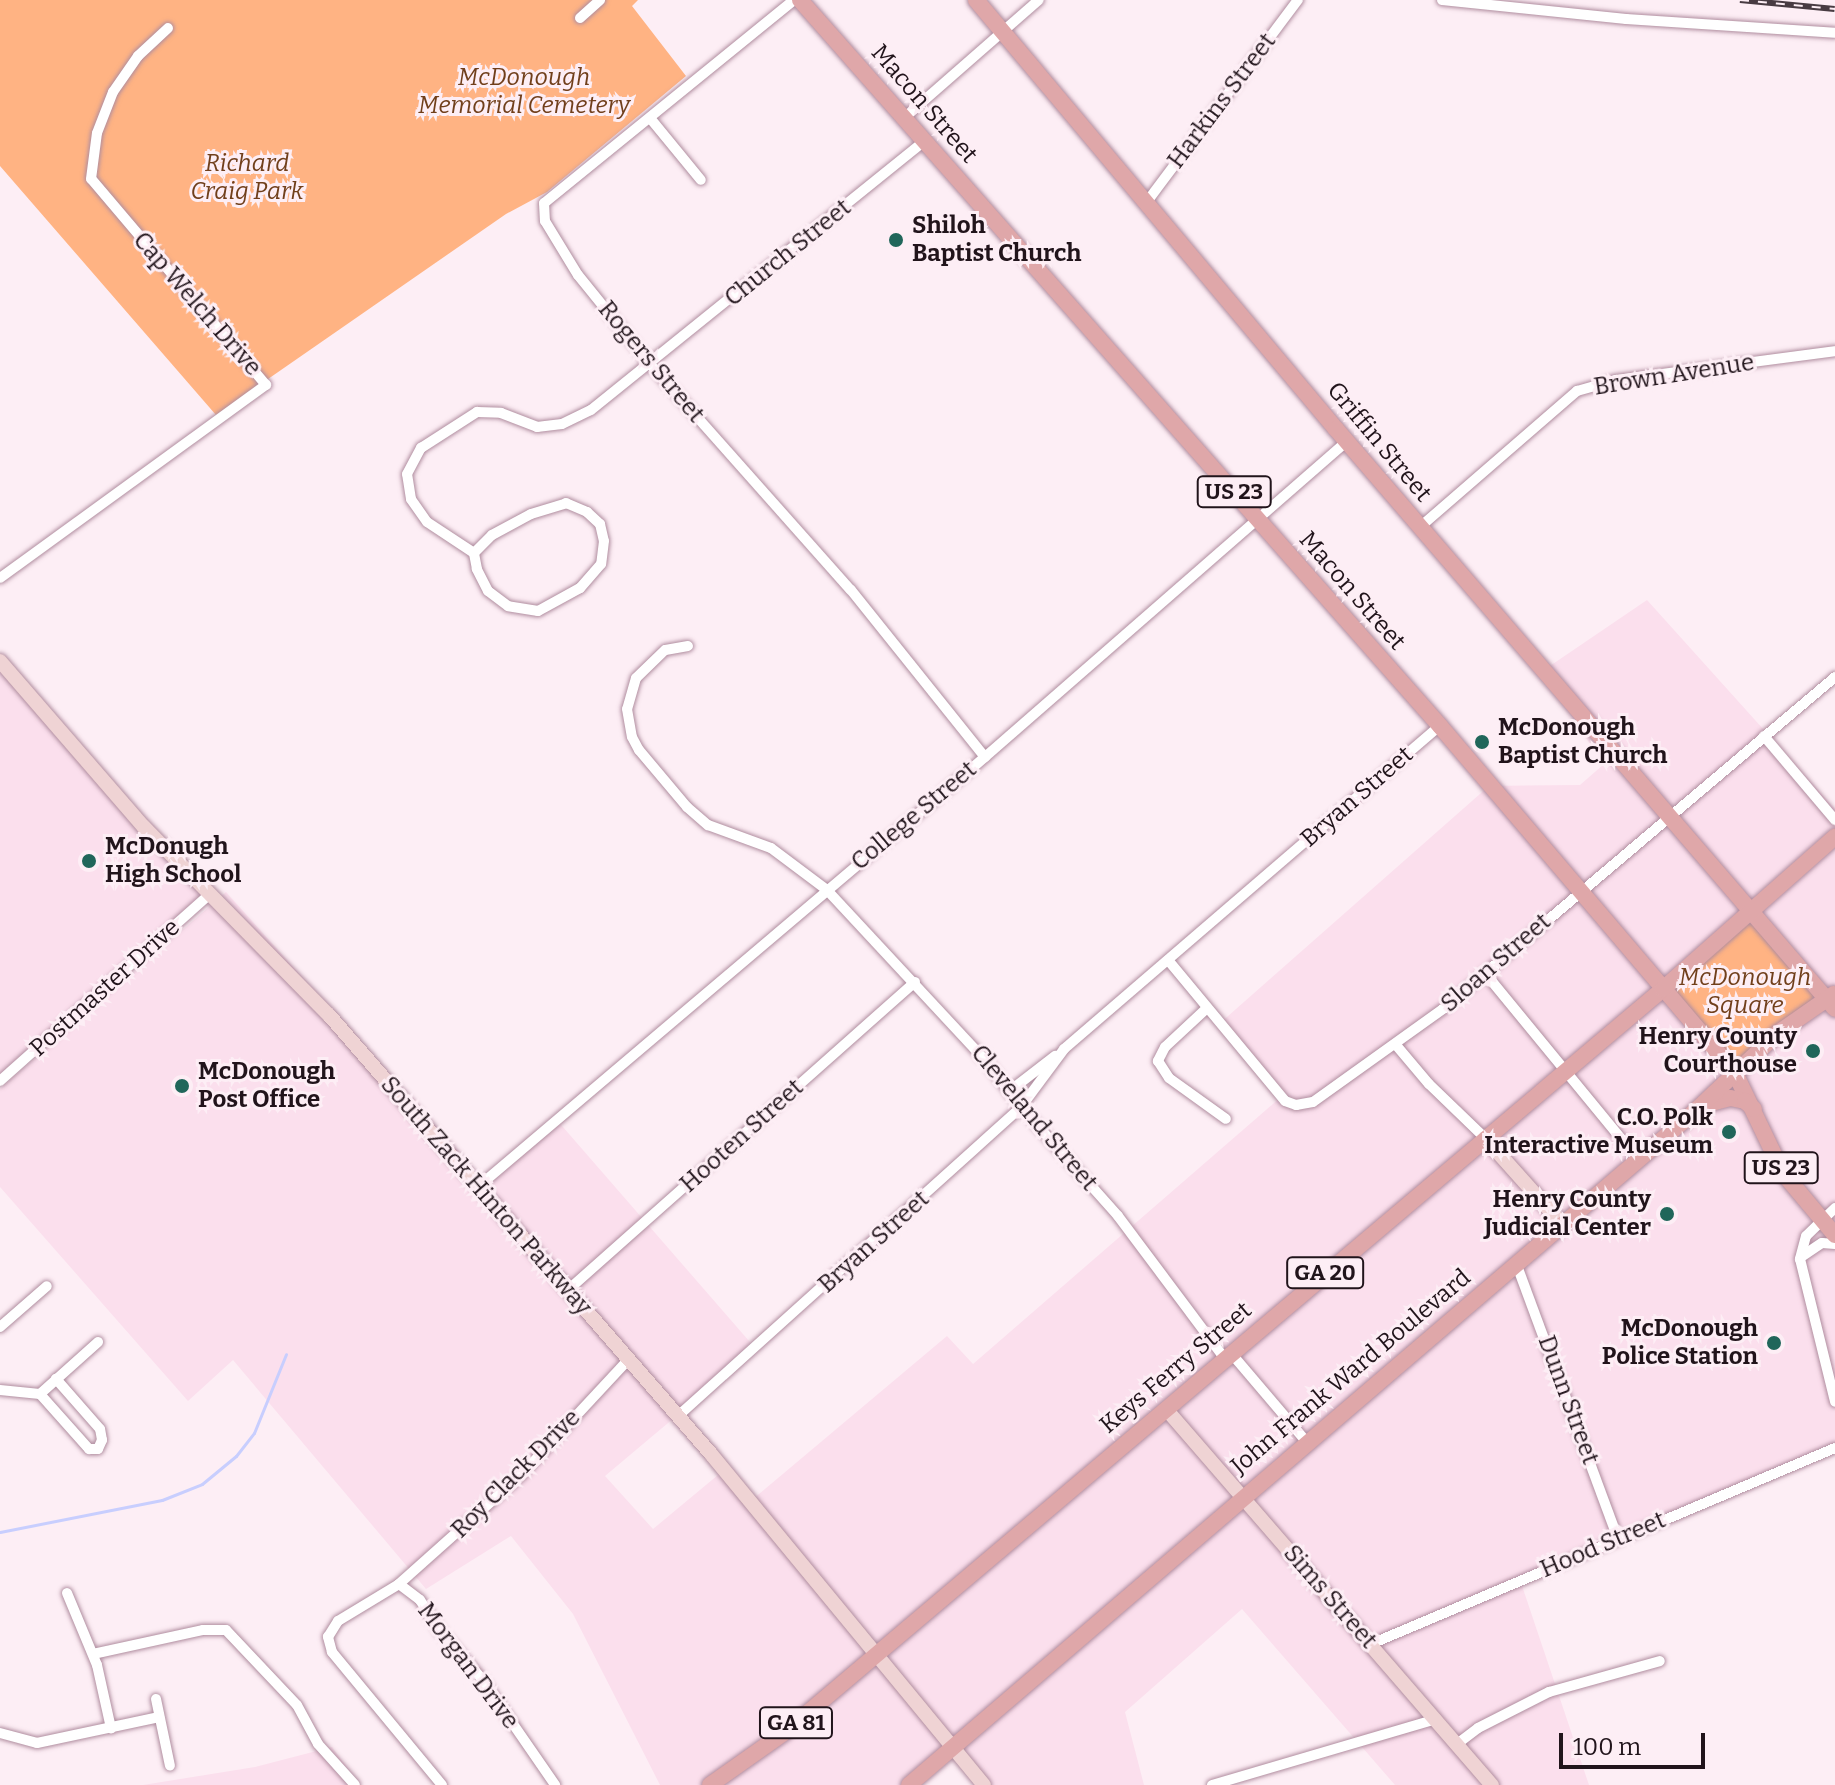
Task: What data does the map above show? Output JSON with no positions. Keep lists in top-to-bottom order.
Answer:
{
  "streets": {
    "main road": [
      "Macon Street",
      "Griffin Street",
      "US 23",
      "South Zack Hinton Parkway",
      "GA 20",
      "Keys Ferry Street",
      "John Frank Ward Boulevard",
      "Sims Street",
      "GA 81"
    ],
    "street": [
      "Harkins Street",
      "Church Street",
      "Cap Welch Drive",
      "Rogers Street",
      "Brown Avenue",
      "Bryan Street",
      "College Street",
      "Sloan Street",
      "Postmaster Drive",
      "Cleveland Street",
      "Hooten Street",
      "Dunn Street",
      "Roy Clack Drive",
      "Hood Street",
      "Morgan Drive"
    ]
  },
  "crossings": [
    ["Harkins Street", "Griffin Street"],
    ["Macon Street", "Church Street"],
    ["Macon Street", "Bryan Street"],
    ["Macon Street", "College Street"],
    ["Macon Street", "Sloan Street"],
    ["Macon Street", "Keys Ferry Street"],
    ["Macon Street", "John Frank Ward Boulevard"],
    ["Church Street", "Rogers Street"],
    ["Rogers Street", "College Street"],
    ["Brown Avenue", "Griffin Street"],
    ["Griffin Street", "College Street"],
    ["Griffin Street", "Sloan Street"],
    ["Griffin Street", "Keys Ferry Street"],
    ["Griffin Street", "John Frank Ward Boulevard"],
    ["Bryan Street", "Sloan Street"],
    ["Bryan Street", "Cleveland Street"],
    ["Bryan Street", "South Zack Hinton Parkway"],
    ["College Street", "Cleveland Street"],
    ["College Street", "South Zack Hinton Parkway"],
    ["Postmaster Drive", "South Zack Hinton Parkway"],
    ["Cleveland Street", "Hooten Street"],
    ["Cleveland Street", "Keys Ferry Street"],
    ["Cleveland Street", "John Frank Ward Boulevard"],
    ["Hooten Street", "South Zack Hinton Parkway"],
    ["South Zack Hinton Parkway", "Keys Ferry Street"],
    ["South Zack Hinton Parkway", "John Frank Ward Boulevard"],
    ["South Zack Hinton Parkway", "Roy Clack Drive"],
    ["South Zack Hinton Parkway", "GA 81"],
    ["Keys Ferry Street", "Sims Street"],
    ["Keys Ferry Street", "GA 81"],
    ["John Frank Ward Boulevard", "Dunn Street"],
    ["John Frank Ward Boulevard", "Sims Street"],
    ["Dunn Street", "Hood Street"],
    ["Roy Clack Drive", "Morgan Drive"],
    ["Hood Street", "Sims Street"]
  ],
  "parks": ["McDonough Memorial Cemetery", "Richard Craig Park", "McDonough Square"],
  "places": [
    "Shiloh Baptist Church",
    "McDonough Baptist Church",
    "McDonugh High School",
    "Henry County Courthouse",
    "McDonough Post Office",
    "C.O. Polk Interactive Museum",
    "Henry County Judicial Center",
    "McDonough Police Station"
  ],
  "scale_bar": "100 m"
}
